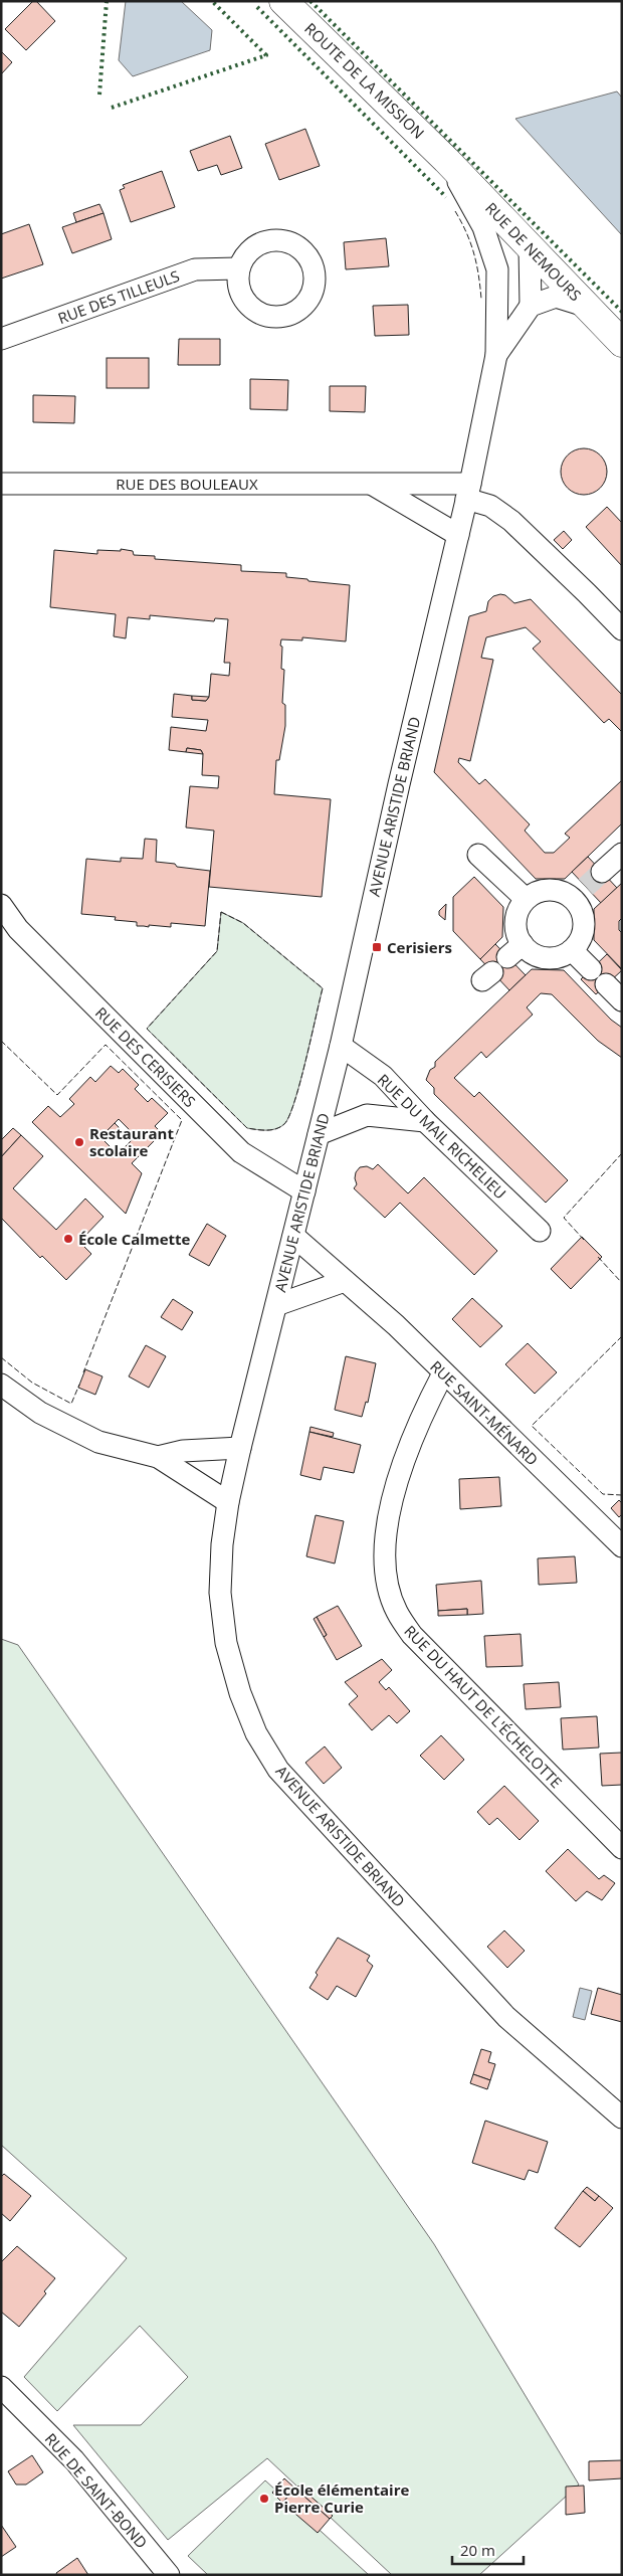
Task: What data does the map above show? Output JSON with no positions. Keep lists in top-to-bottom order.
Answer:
{
  "streets": {
    "main road": ["ROUTE DE LA MISSION", "RUE DE NEMOURS"],
    "street": [
      "RUE DES TILLEULS",
      "RUE DES BOULEAUX",
      "AVENUE ARISTIDE BRIAND",
      "RUE DES CERISIERS",
      "RUE DU MAIL RICHELIEU",
      "RUE SAINT-MÉNARD",
      "RUE DU HAUT DE L'ÉCHELOTTE",
      "RUE DE SAINT-BOND"
    ]
  },
  "crossings": [
    ["ROUTE DE LA MISSION", "RUE DE NEMOURS"],
    ["ROUTE DE LA MISSION", "AVENUE ARISTIDE BRIAND"],
    ["RUE DE NEMOURS", "AVENUE ARISTIDE BRIAND"],
    ["RUE DES BOULEAUX", "AVENUE ARISTIDE BRIAND"],
    ["AVENUE ARISTIDE BRIAND", "RUE DES CERISIERS"],
    ["AVENUE ARISTIDE BRIAND", "RUE DU MAIL RICHELIEU"],
    ["AVENUE ARISTIDE BRIAND", "RUE SAINT-MÉNARD"],
    ["RUE SAINT-MÉNARD", "RUE DU HAUT DE L'ÉCHELOTTE"]
  ],
  "places": {
    "transit": ["Cerisiers"],
    "other": ["Restaurant scolaire", "École Calmette", "École élémentaire Pierre Curie"]
  },
  "scale_bar": "20 m"
}
